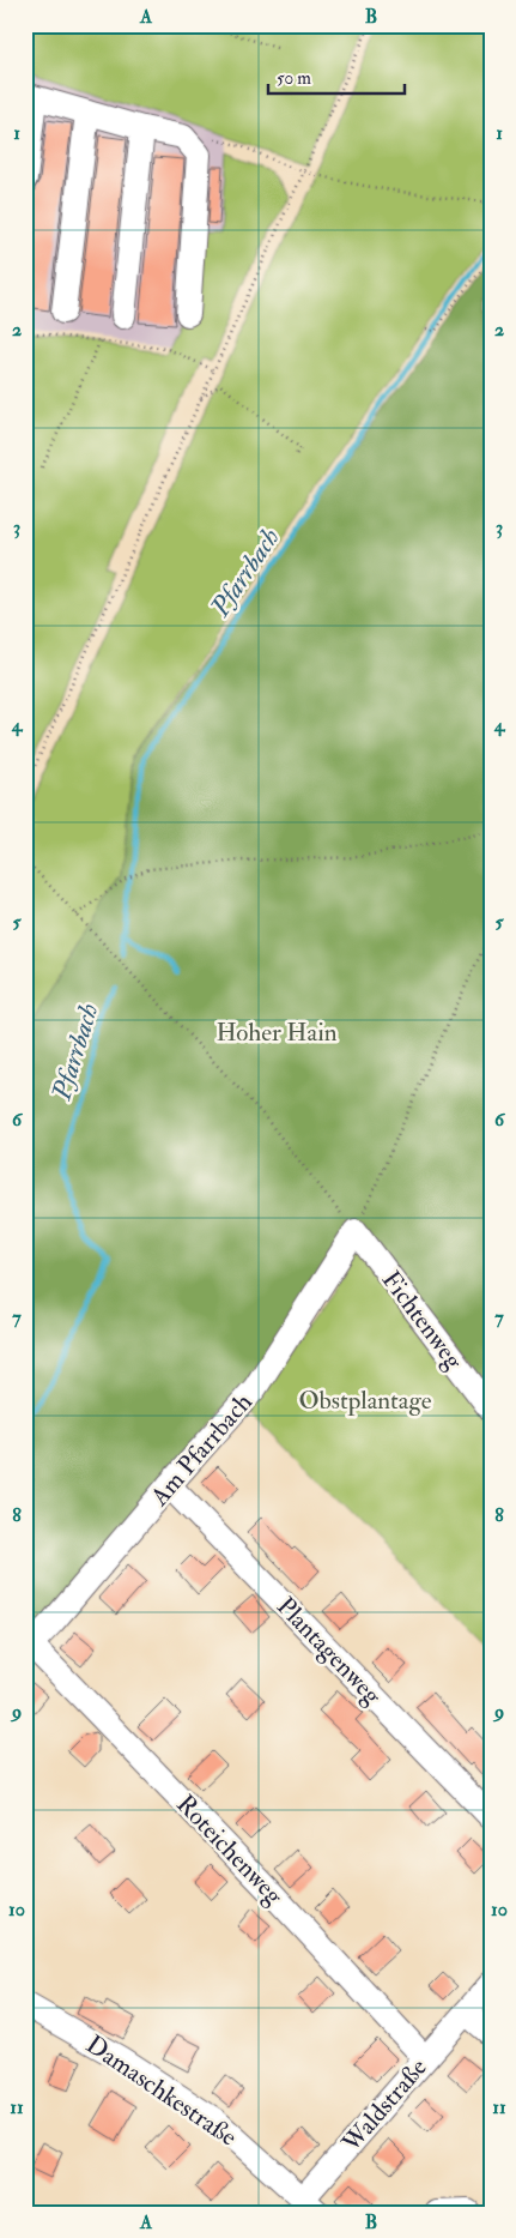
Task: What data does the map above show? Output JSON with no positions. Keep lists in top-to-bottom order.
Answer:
{
  "streets": {
    "street": [
      "Fichtenweg",
      "Am Pfarrbach",
      "Plantagenweg",
      "Roteichenweg",
      "Damaschkestraße",
      "Waldstraße"
    ]
  },
  "crossings": [
    ["Fichtenweg", "Am Pfarrbach"],
    ["Am Pfarrbach", "Plantagenweg"],
    ["Am Pfarrbach", "Roteichenweg"],
    ["Roteichenweg", "Waldstraße"],
    ["Damaschkestraße", "Waldstraße"]
  ],
  "water": ["Pfarrbach"],
  "parks": ["Hoher Hain", "Obstplantage"],
  "scale_bar": "50 m",
  "grid": {
    "columns": ["A", "B"],
    "rows": [
      "1",
      "2",
      "3",
      "4",
      "5",
      "6",
      "7",
      "8",
      "9",
      "10",
      "11"
    ]
  }
}
